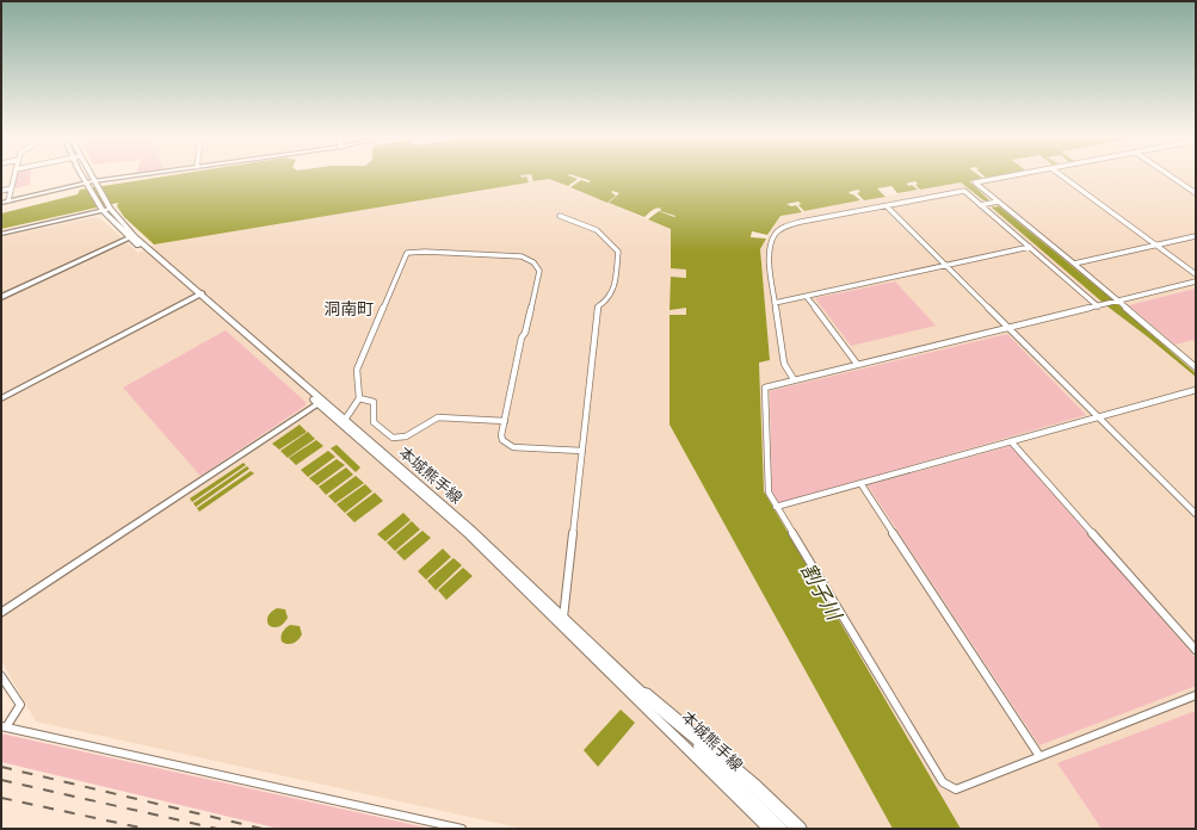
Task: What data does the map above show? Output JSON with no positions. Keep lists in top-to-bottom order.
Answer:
{
  "streets": {
    "main road": ["本城熊手線"]
  },
  "districts": ["洞南町"],
  "water": ["割子川"]
}
